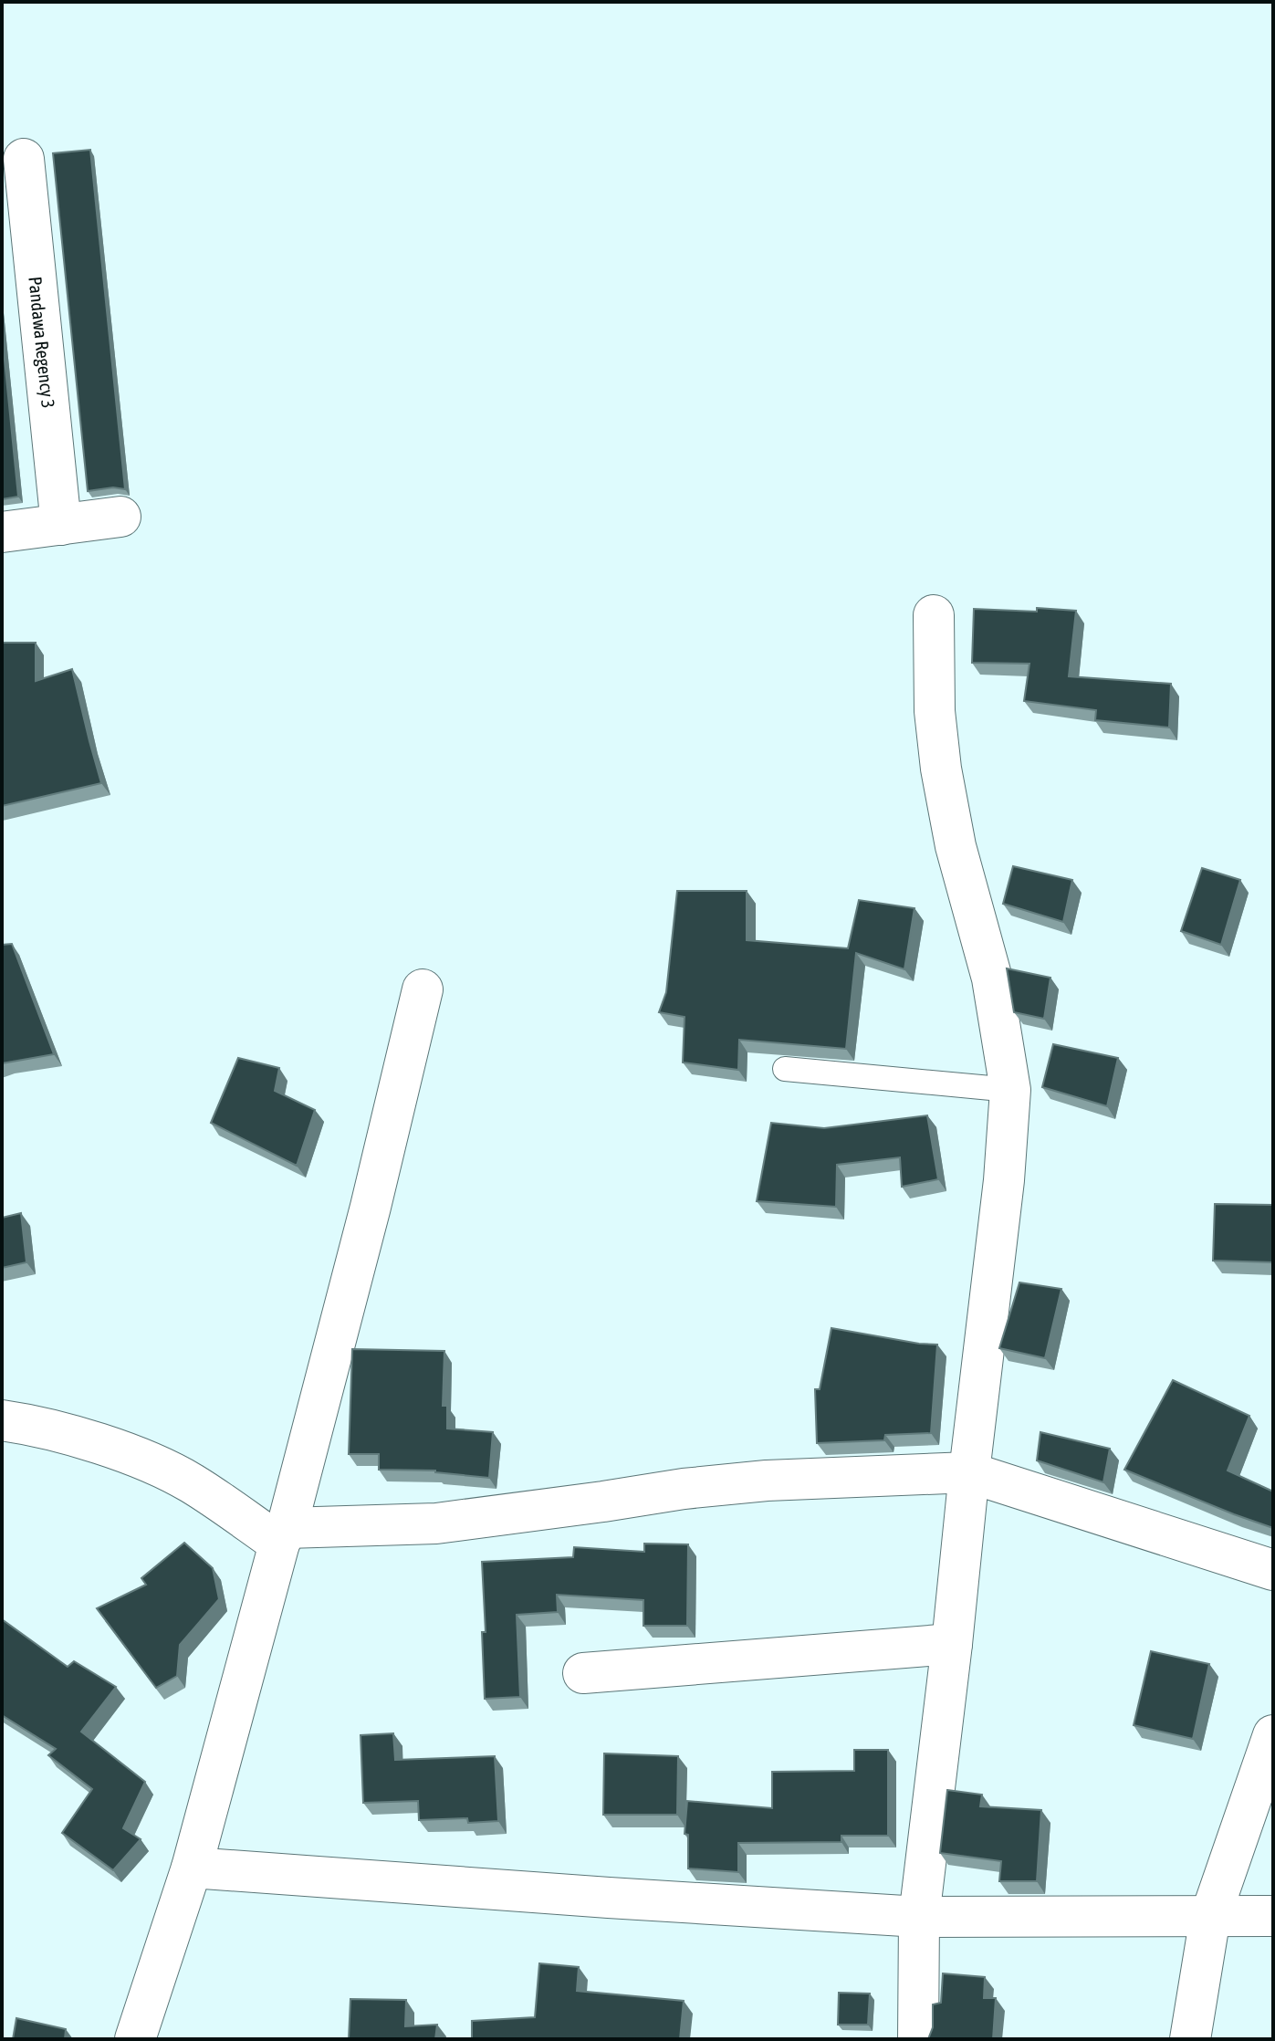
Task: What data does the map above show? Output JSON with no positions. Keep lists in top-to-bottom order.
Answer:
{
  "streets": {
    "street": ["Pandawa Regency 3"]
  }
}
